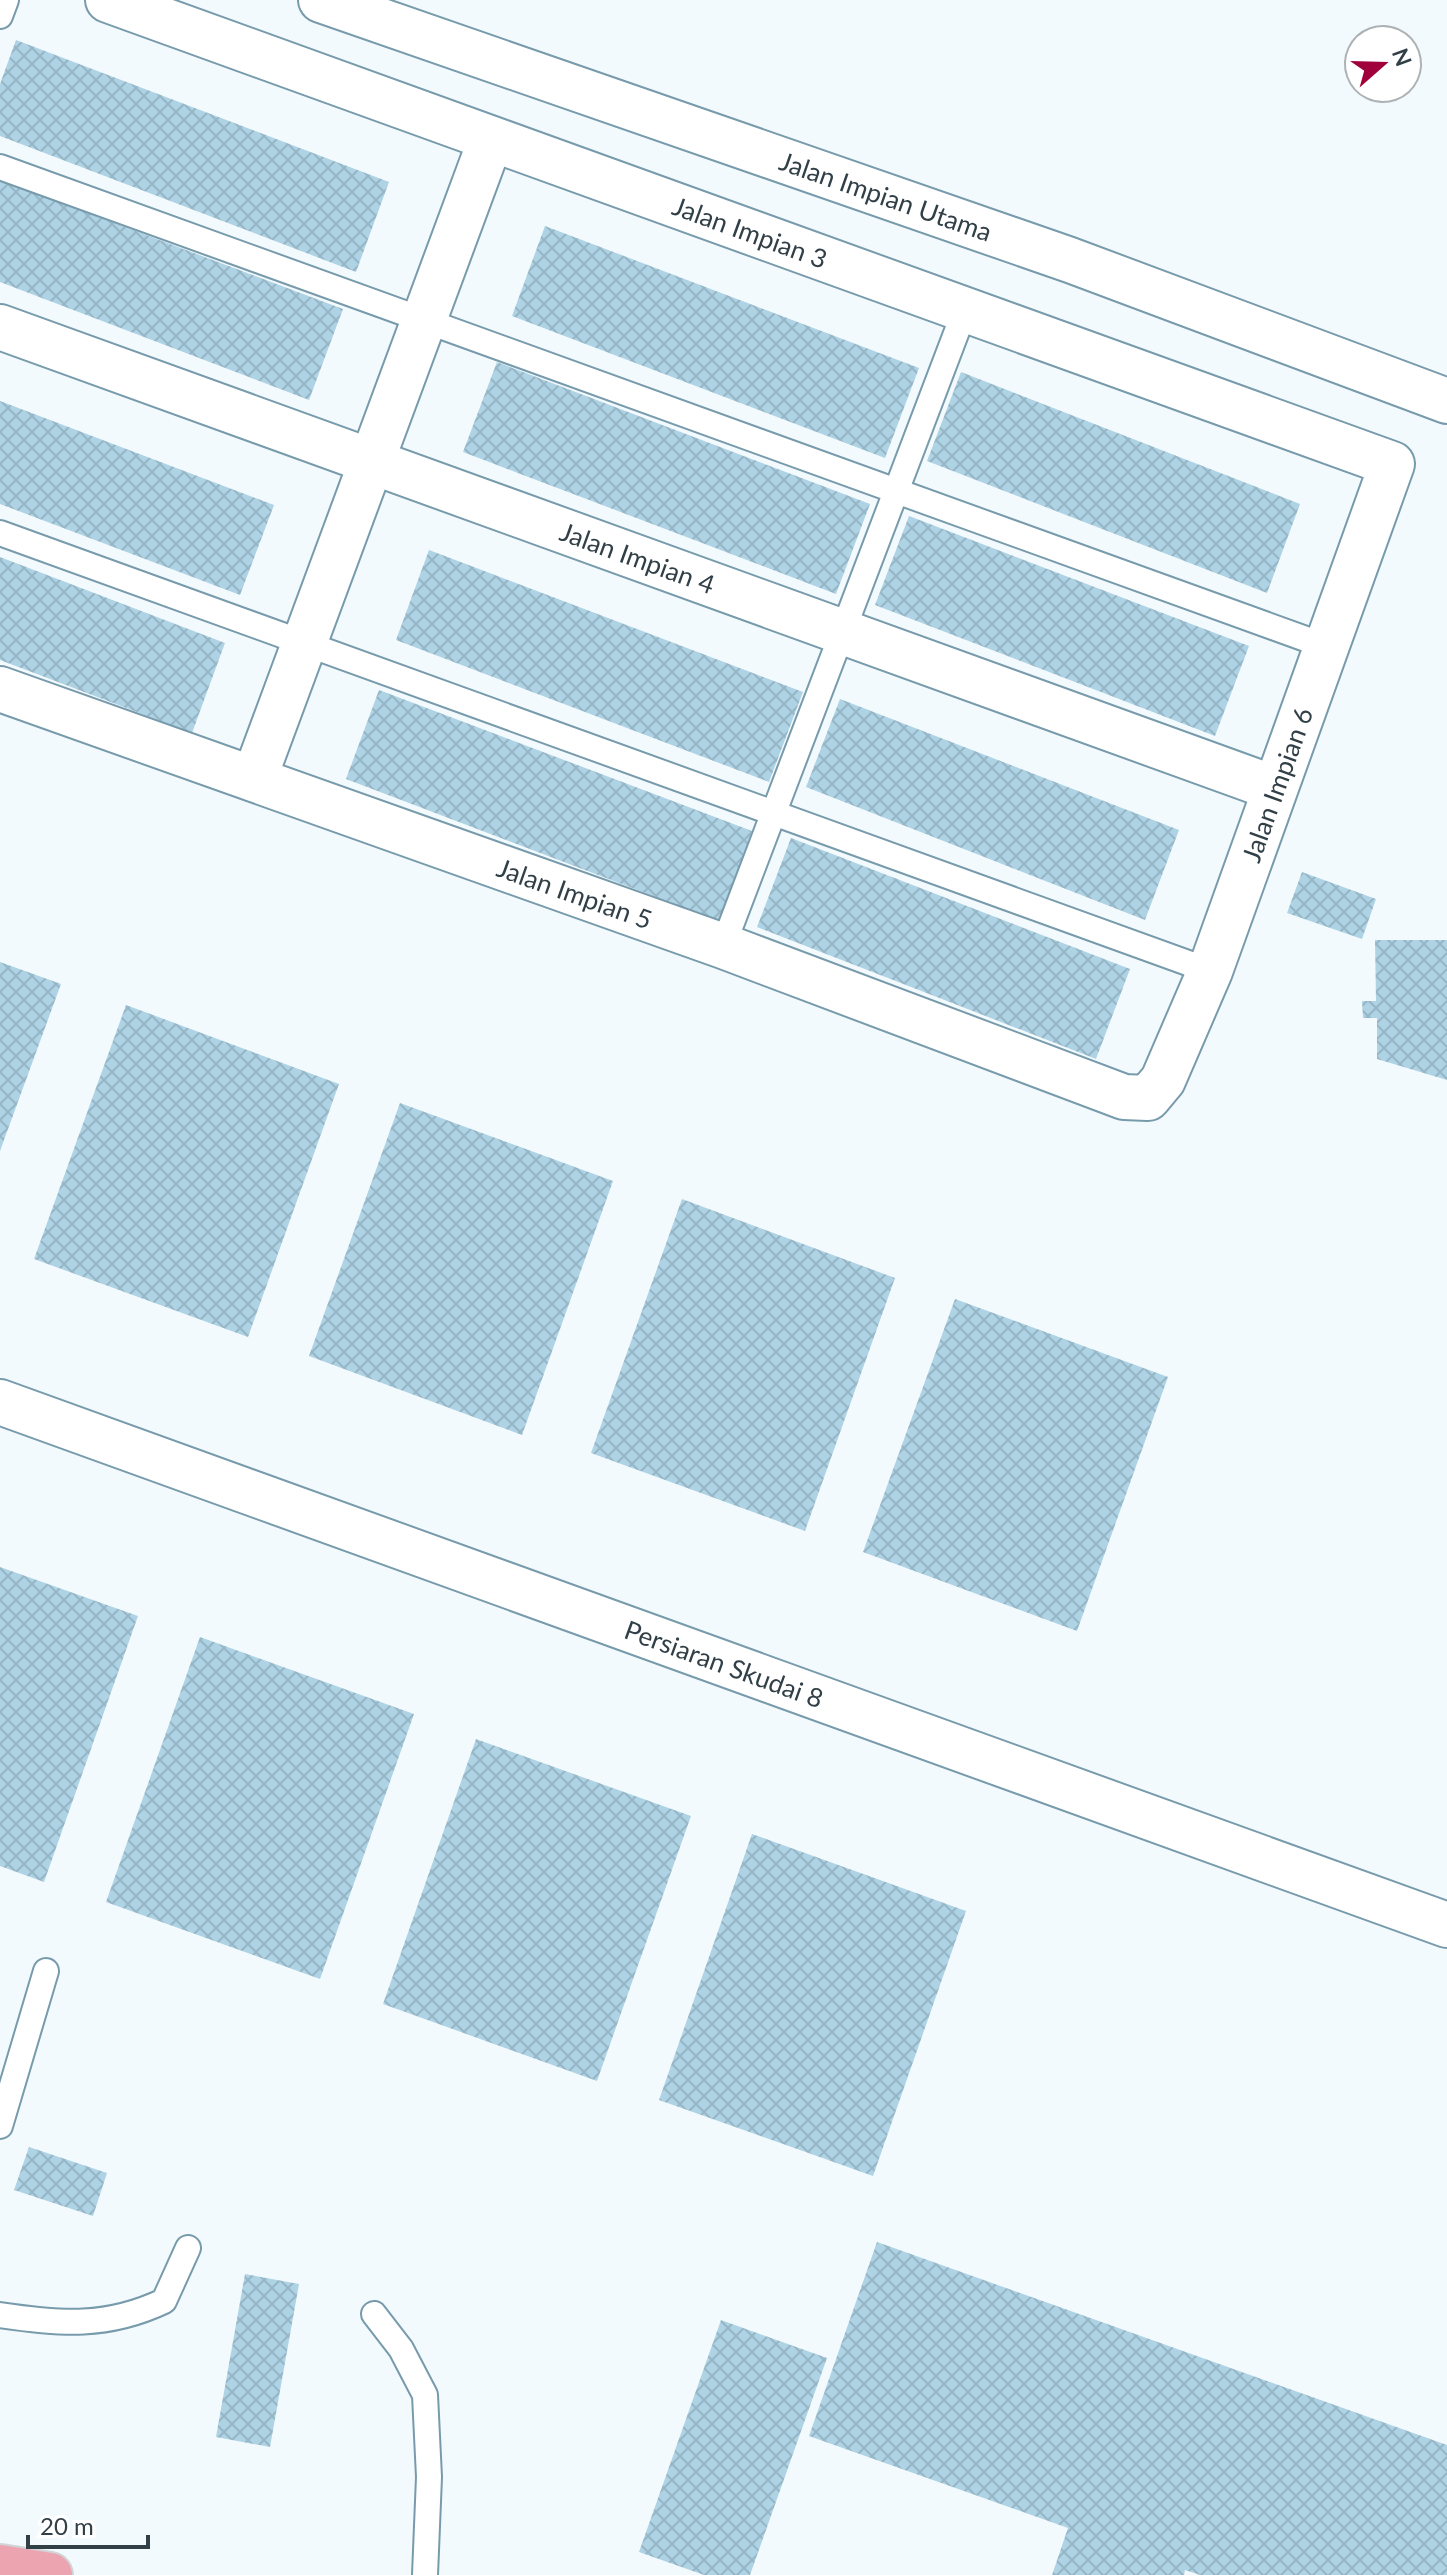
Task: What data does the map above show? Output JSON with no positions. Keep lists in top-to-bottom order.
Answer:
{
  "streets": {
    "street": [
      "Jalan Impian Utama",
      "Jalan Impian 3",
      "Jalan Impian 4",
      "Jalan Impian 6",
      "Jalan Impian 5",
      "Persiaran Skudai 8"
    ]
  },
  "crossings": [
    ["Jalan Impian 3", "Jalan Impian 6"],
    ["Jalan Impian 4", "Jalan Impian 6"],
    ["Jalan Impian 6", "Jalan Impian 5"]
  ],
  "scale_bar": "20 m",
  "north": "right"
}
